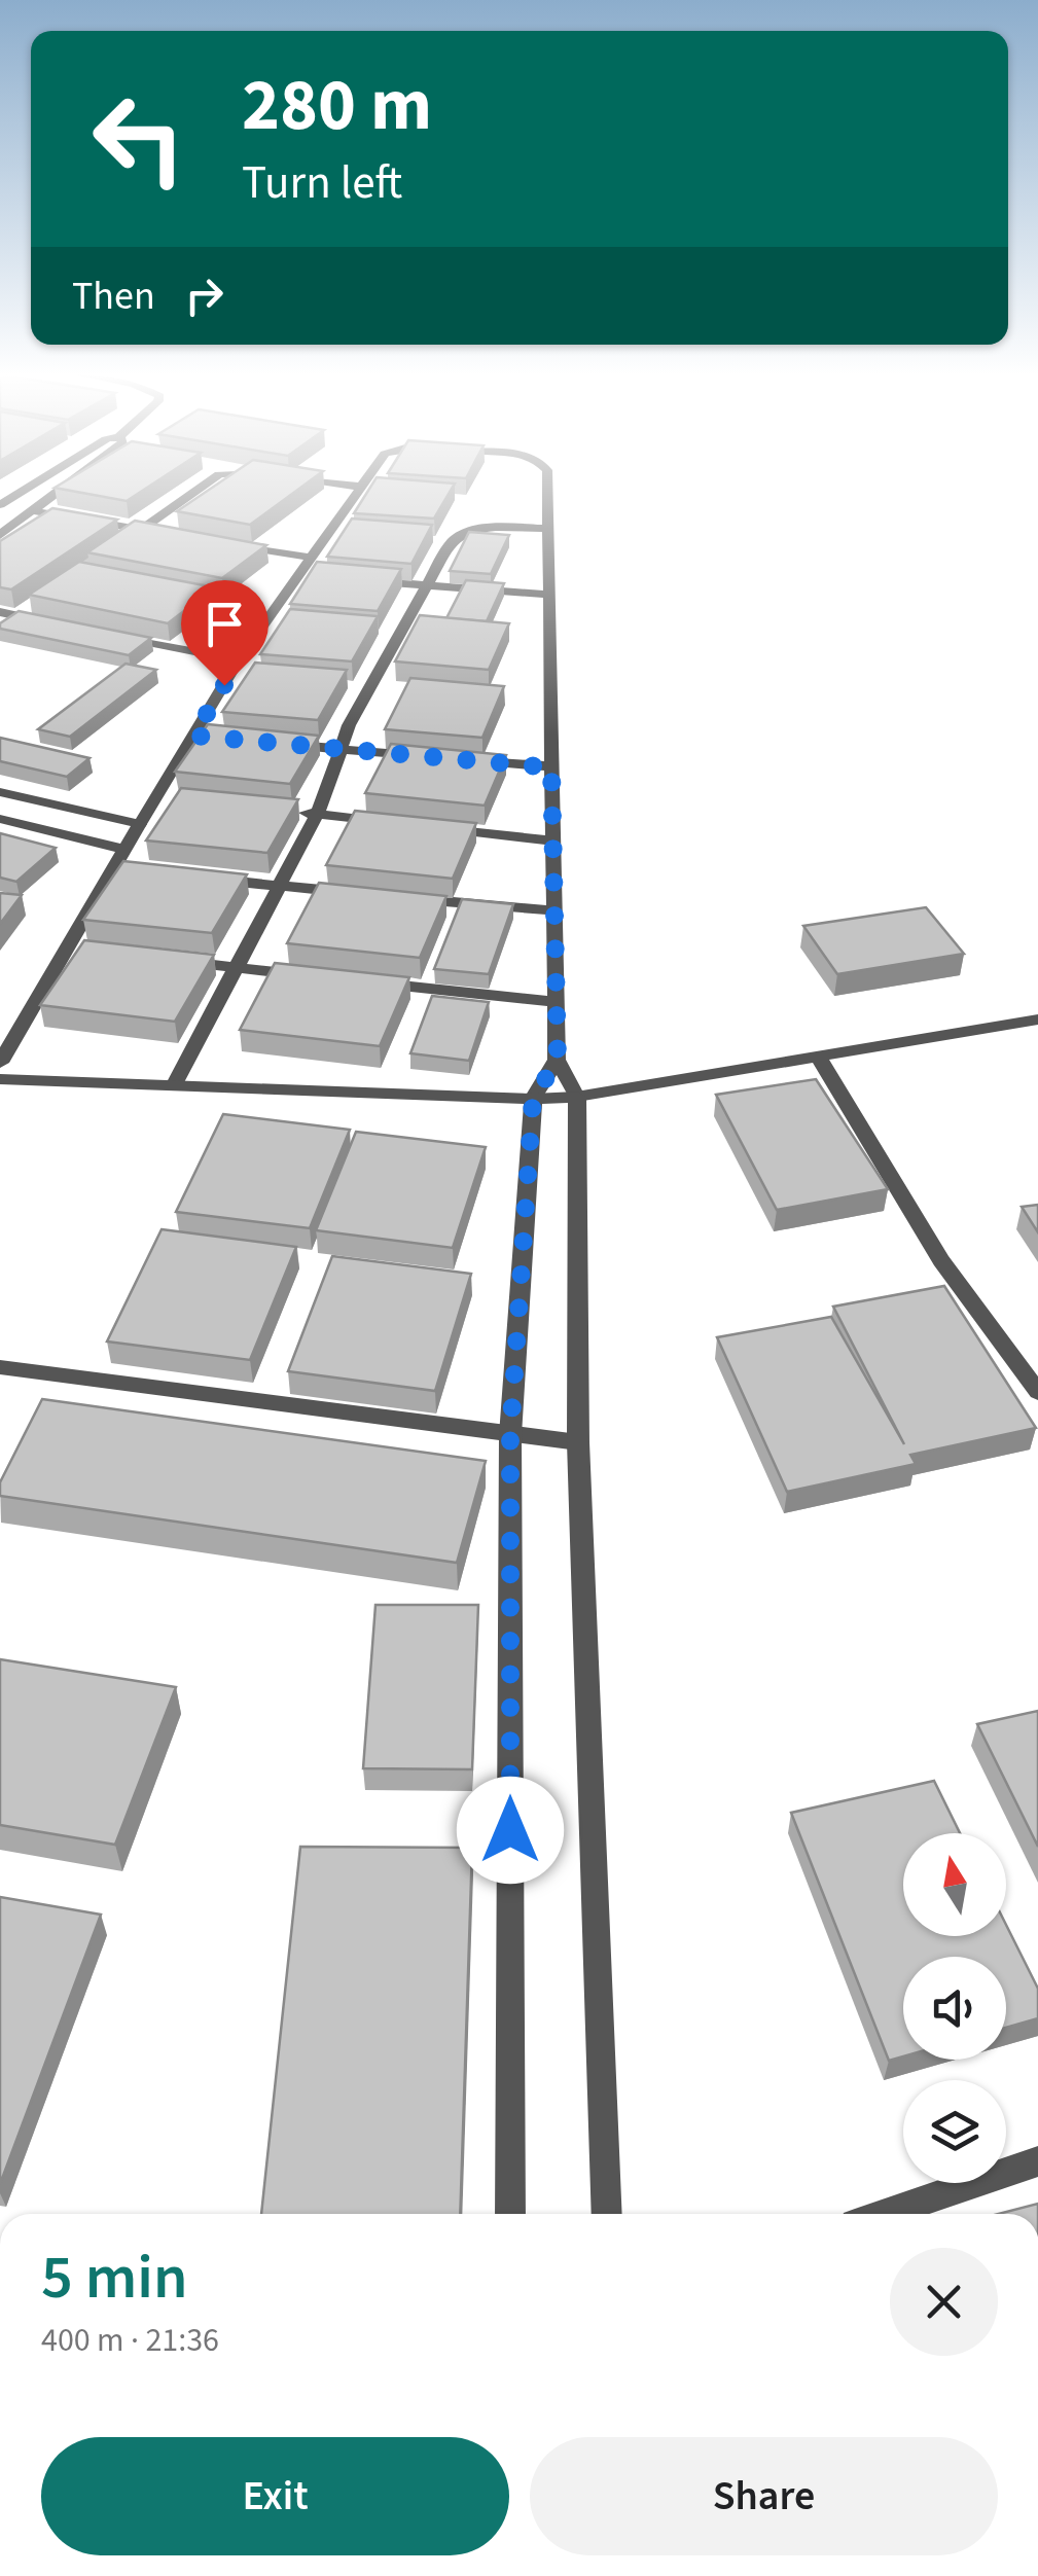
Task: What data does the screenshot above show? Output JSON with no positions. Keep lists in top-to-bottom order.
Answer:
{
  "north": "top",
  "page": {
    "turn": ["280 m", "Turn left"],
    "then": "Then",
    "heading": ["5 min", "400 m · 21:36"],
    "buttons": ["Exit", "Share"]
  }
}
